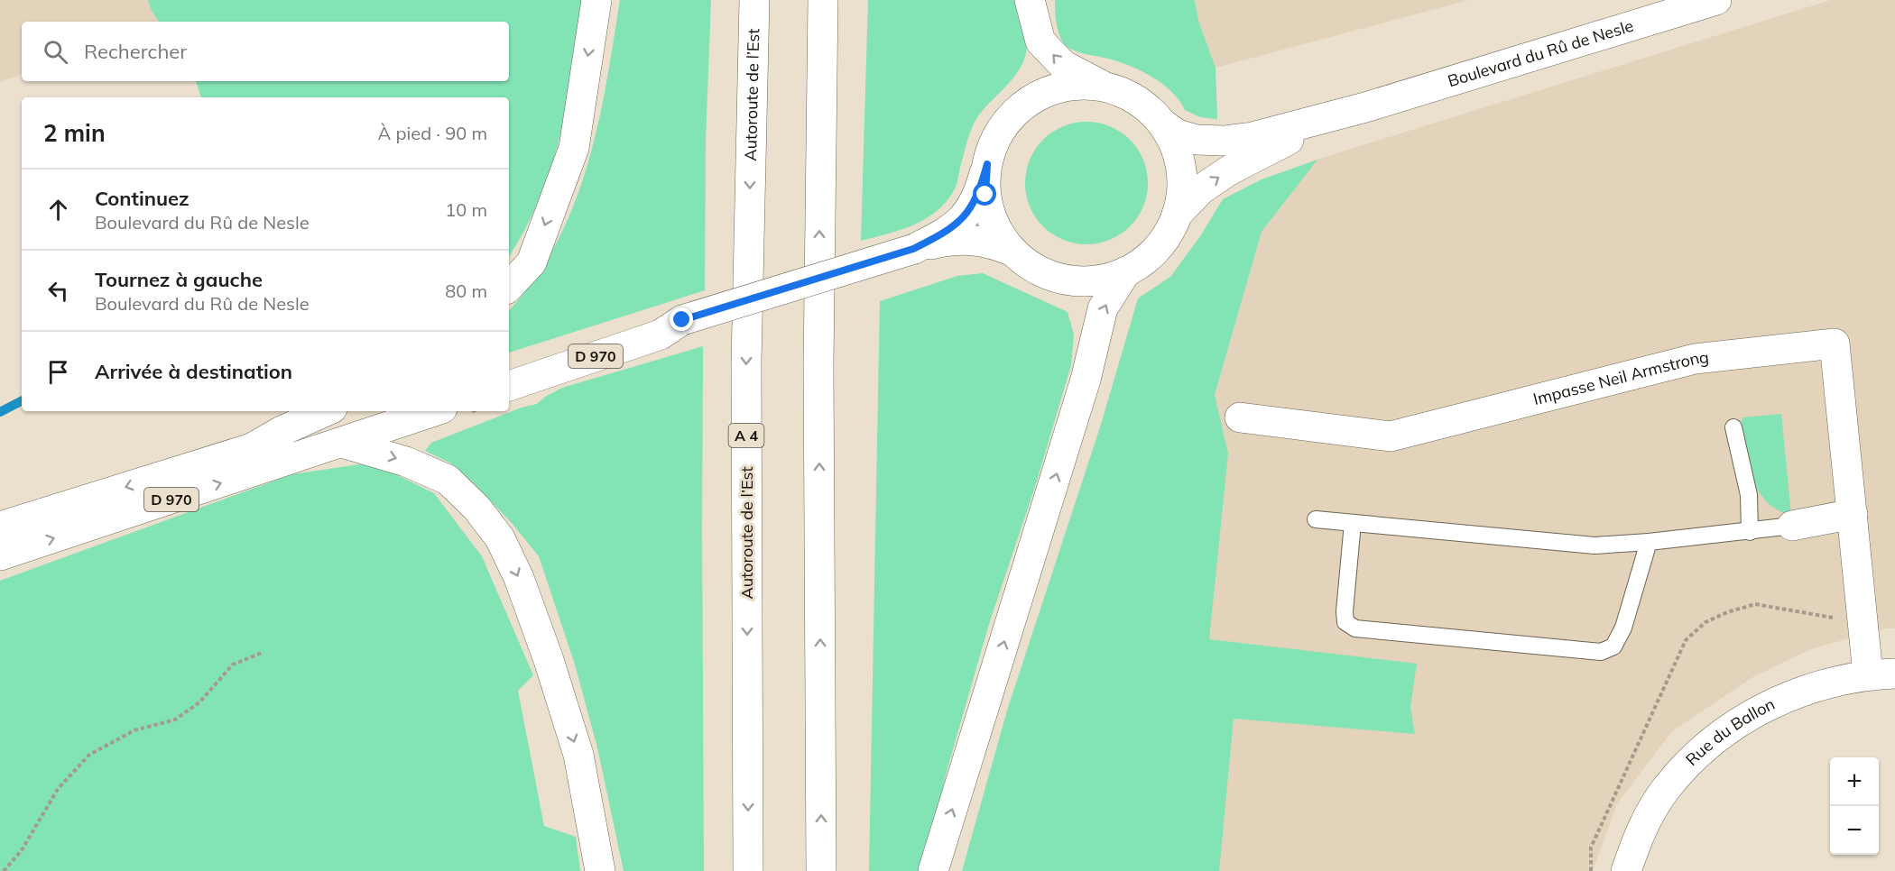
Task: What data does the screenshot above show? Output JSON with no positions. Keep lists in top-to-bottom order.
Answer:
{
  "streets": {
    "main road": [
      "Boulevard du Rû de Nesle",
      "Autoroute de l’Est",
      "D 970",
      "Impasse Neil Armstrong",
      "A 4",
      "Rue du Ballon"
    ]
  },
  "crossings": [
    ["Boulevard du Rû de Nesle", "D 970"],
    ["Impasse Neil Armstrong", "Rue du Ballon"]
  ],
  "page": {
    "search": "Rechercher",
    "heading": ["2 min", "À pied · 90 m"],
    "list": [
      ["Continuez", "Boulevard du Rû de Nesle", "10 m"],
      ["Tournez à gauche", "Boulevard du Rû de Nesle", "80 m"],
      "Arrivée à destination"
    ],
    "map_buttons": ["+", "−"]
  }
}
